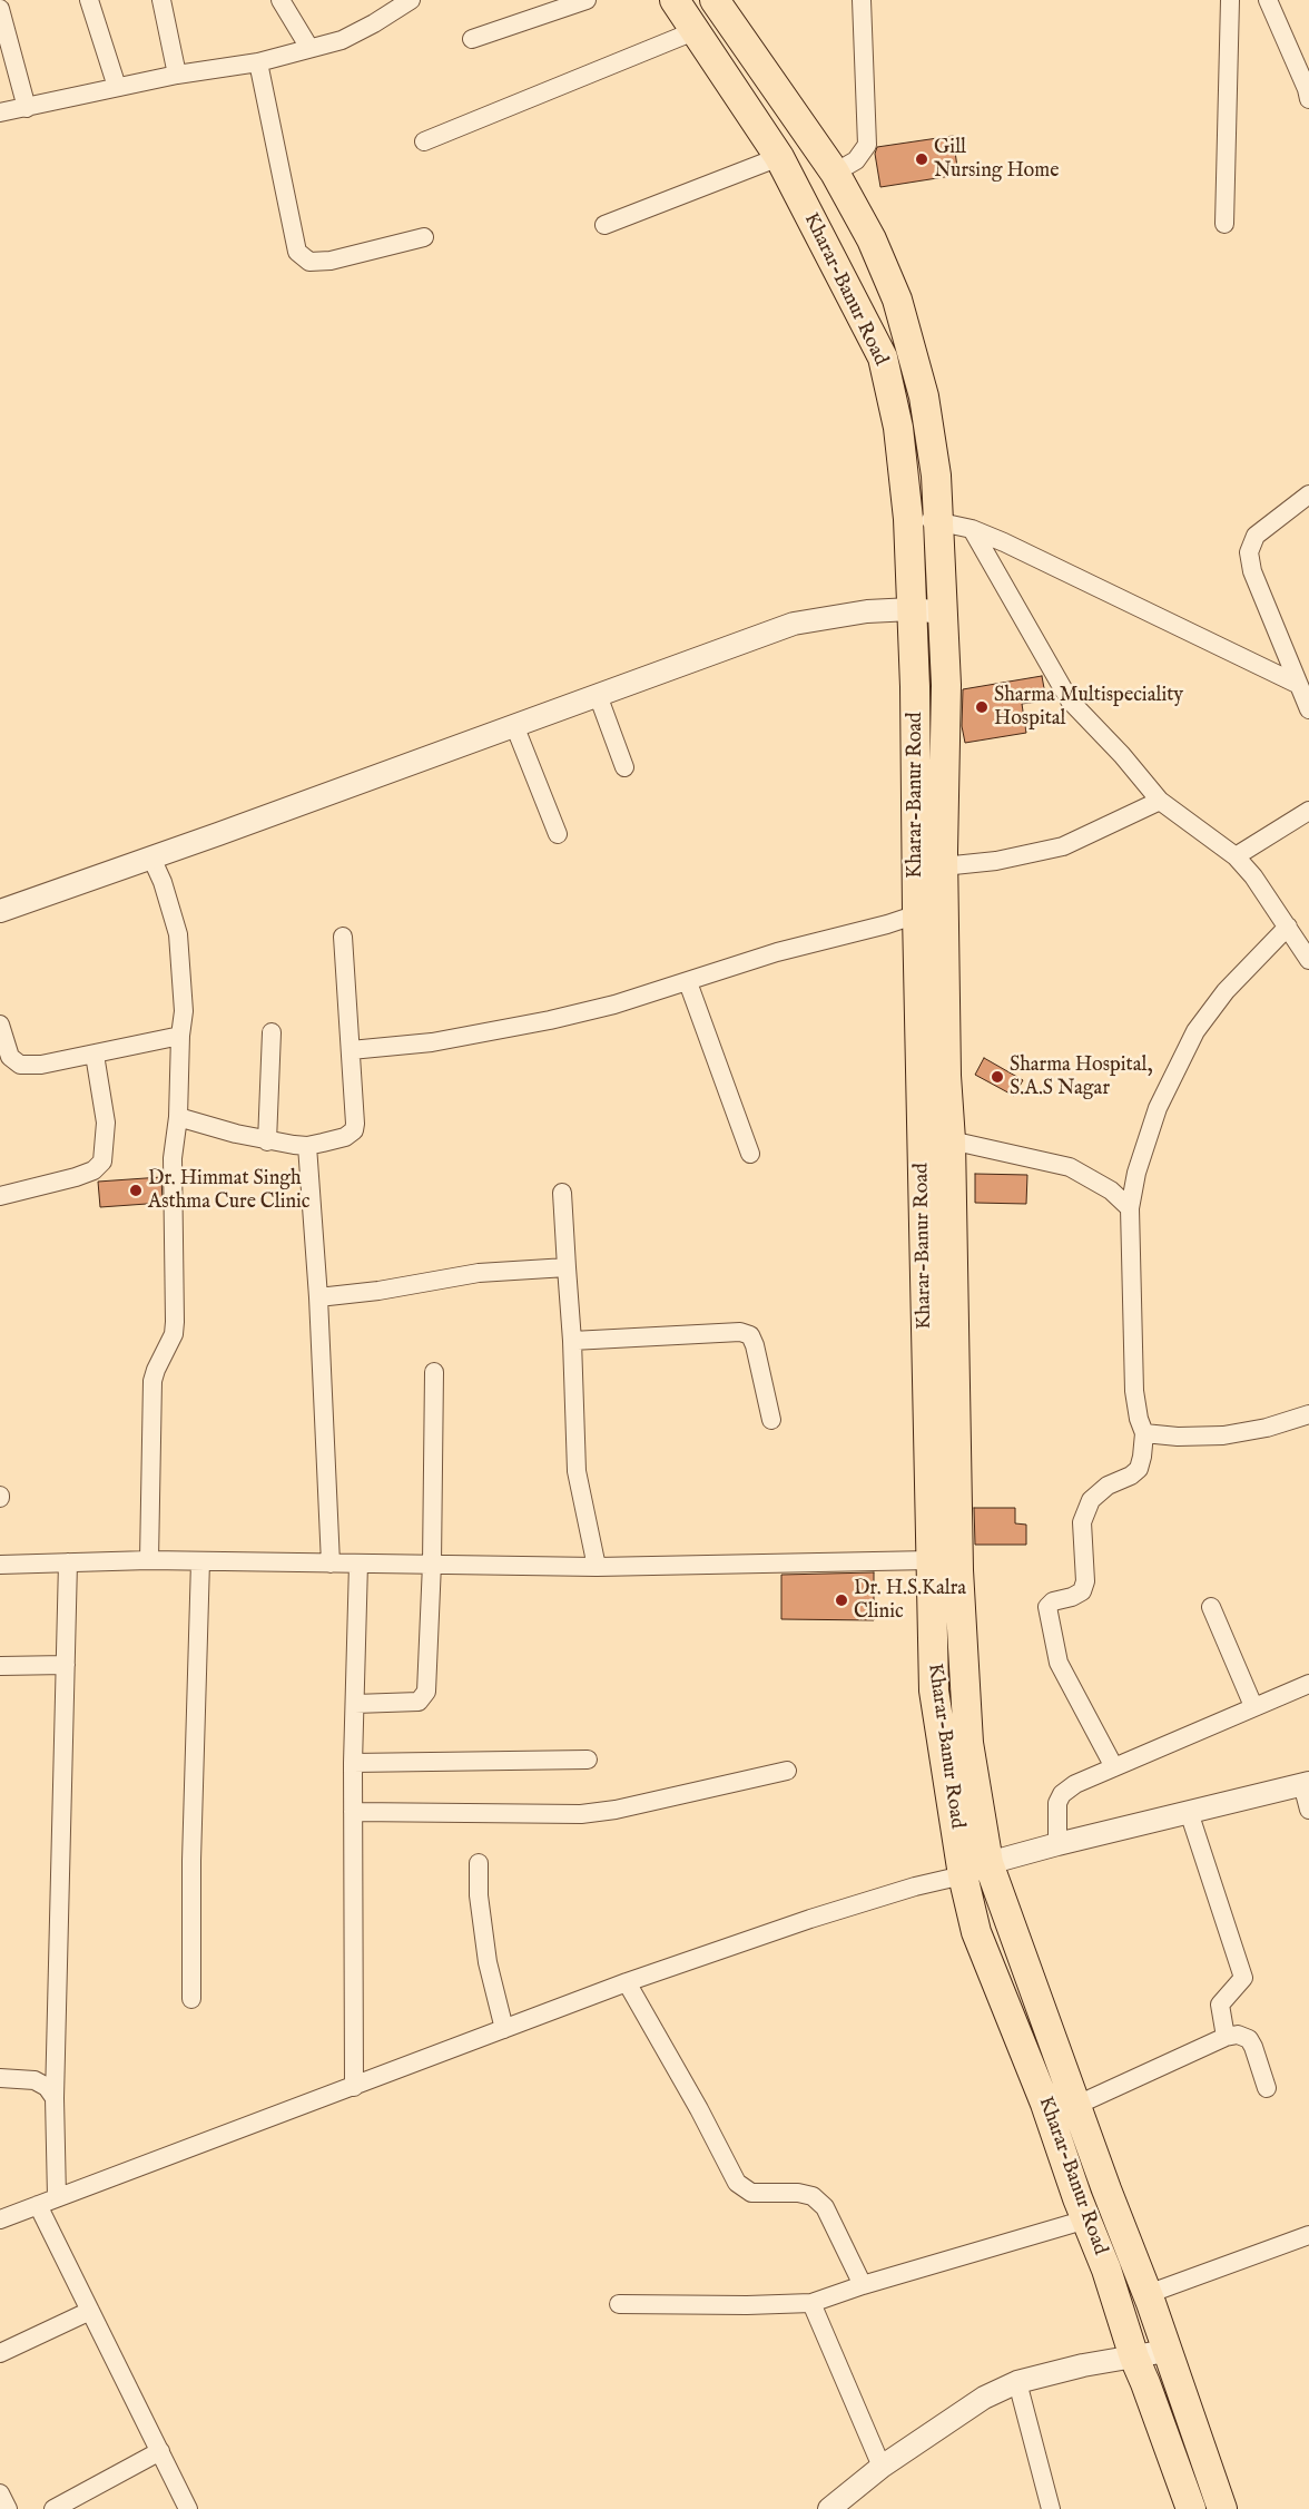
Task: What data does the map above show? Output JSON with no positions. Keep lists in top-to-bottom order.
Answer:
{
  "streets": {
    "highway": ["Kharar-Banur Road"]
  },
  "places": [
    "Gill Nursing Home",
    "Sharma Multispeciality Hospital",
    "Sharma Hospital, S.A.S Nagar",
    "Dr. Himmat Singh Asthma Cure Clinic",
    "Dr. H.S.Kalra Clinic"
  ]
}
